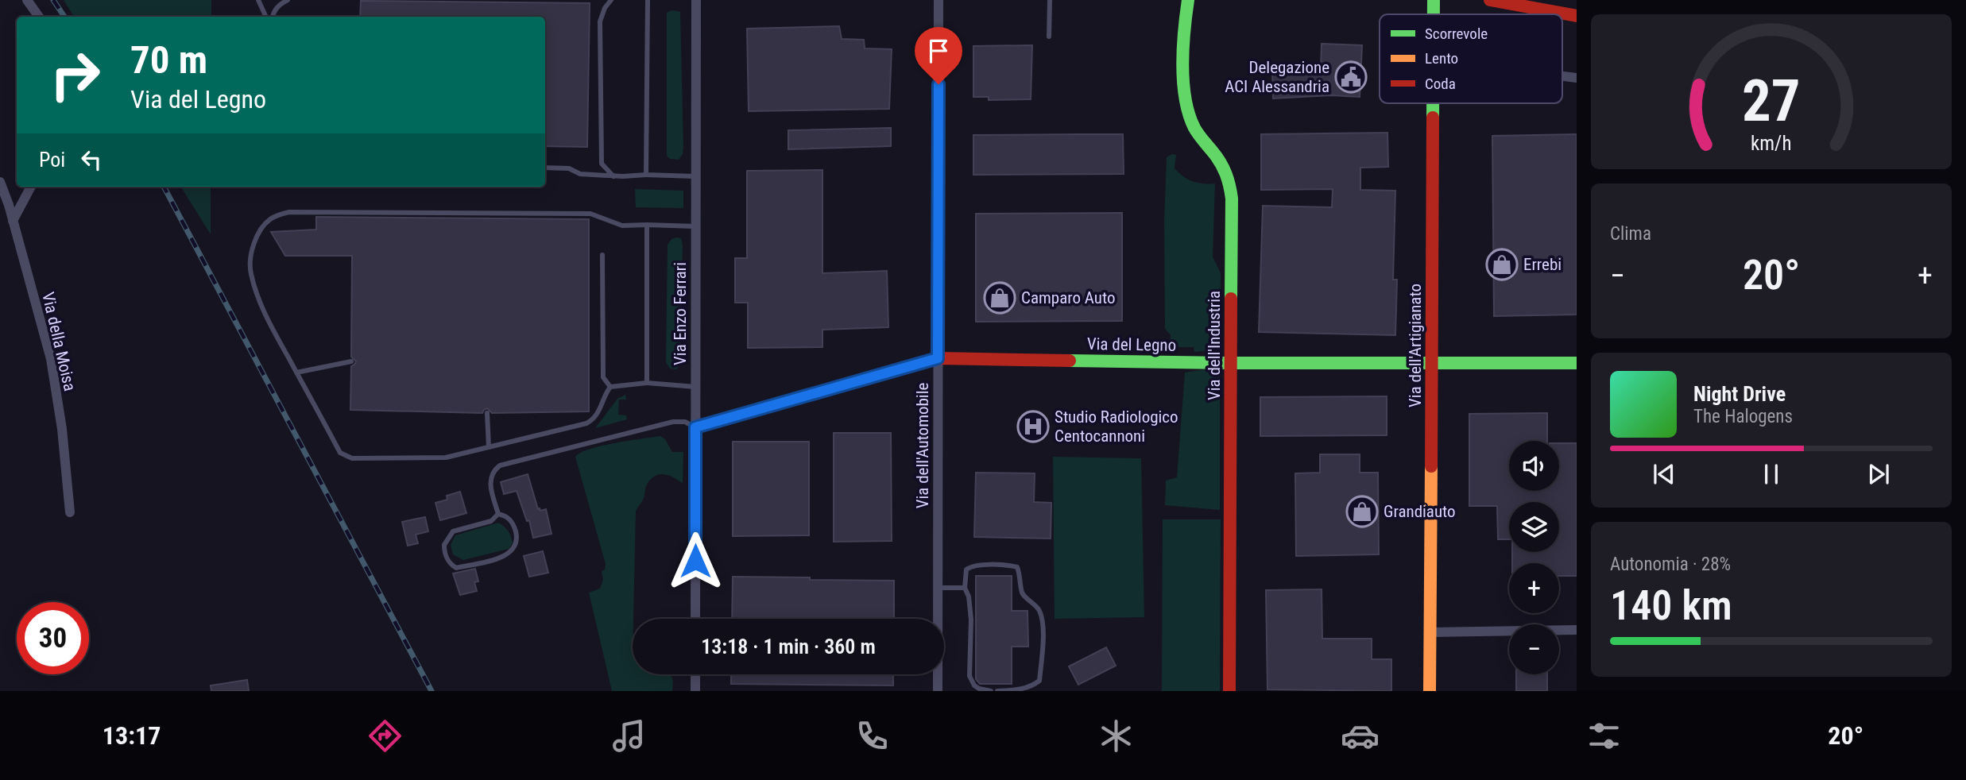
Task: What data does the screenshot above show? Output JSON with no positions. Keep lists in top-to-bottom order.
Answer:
{
  "streets": {
    "street": [
      "Via Enzo Ferrari",
      "Via della Moisa",
      "Via del Legno",
      "Via dell'Industria",
      "Via dell'Artigianato",
      "Via dell'Automobile"
    ]
  },
  "crossings": [
    ["Via Enzo Ferrari", "Via del Legno"],
    ["Via del Legno", "Via dell'Industria"],
    ["Via del Legno", "Via dell'Artigianato"],
    ["Via del Legno", "Via dell'Automobile"]
  ],
  "places": {
    "public building": ["Delegazione ACI Alessandria"],
    "shop": ["Errebi", "Camparo Auto", "Grandiauto"],
    "hospital": ["Studio Radiologico Centocannoni"]
  },
  "legend": ["Scorrevole", "Lento", "Coda"],
  "page": {
    "turn": ["70 m", "Via del Legno"],
    "then": "Poi",
    "tile": [
      "Clima",
      ["Autonomia · 28%", "140 km"]
    ],
    "heat": ["−", "20°", "+"],
    "song": ["Night Drive", "The Halogens"],
    "map_buttons": ["+", "−"],
    "limit": "30",
    "trip": "13:18 · 1 min · 360 m",
    "tabs": ["13:17", "20°"],
    "gauge": ["27", "km/h"]
  }
}
